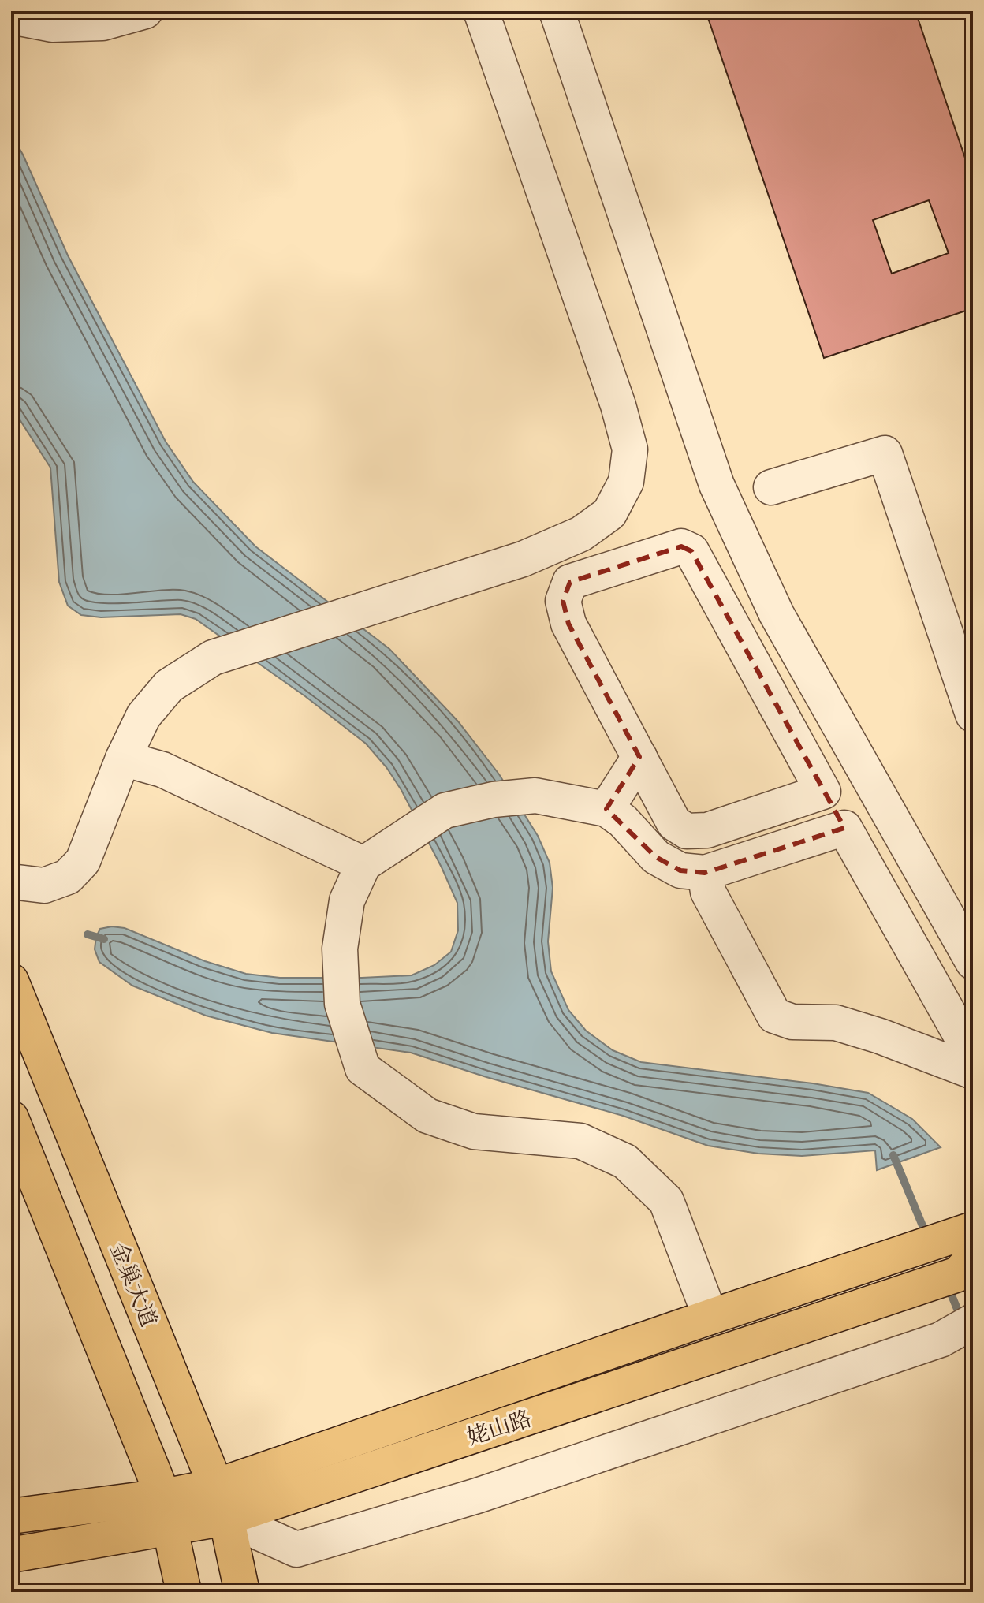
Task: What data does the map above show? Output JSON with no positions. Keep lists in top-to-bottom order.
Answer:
{
  "streets": {
    "main road": ["金巢大道", "姥山路"]
  },
  "crossings": [
    ["金巢大道", "姥山路"]
  ]
}
